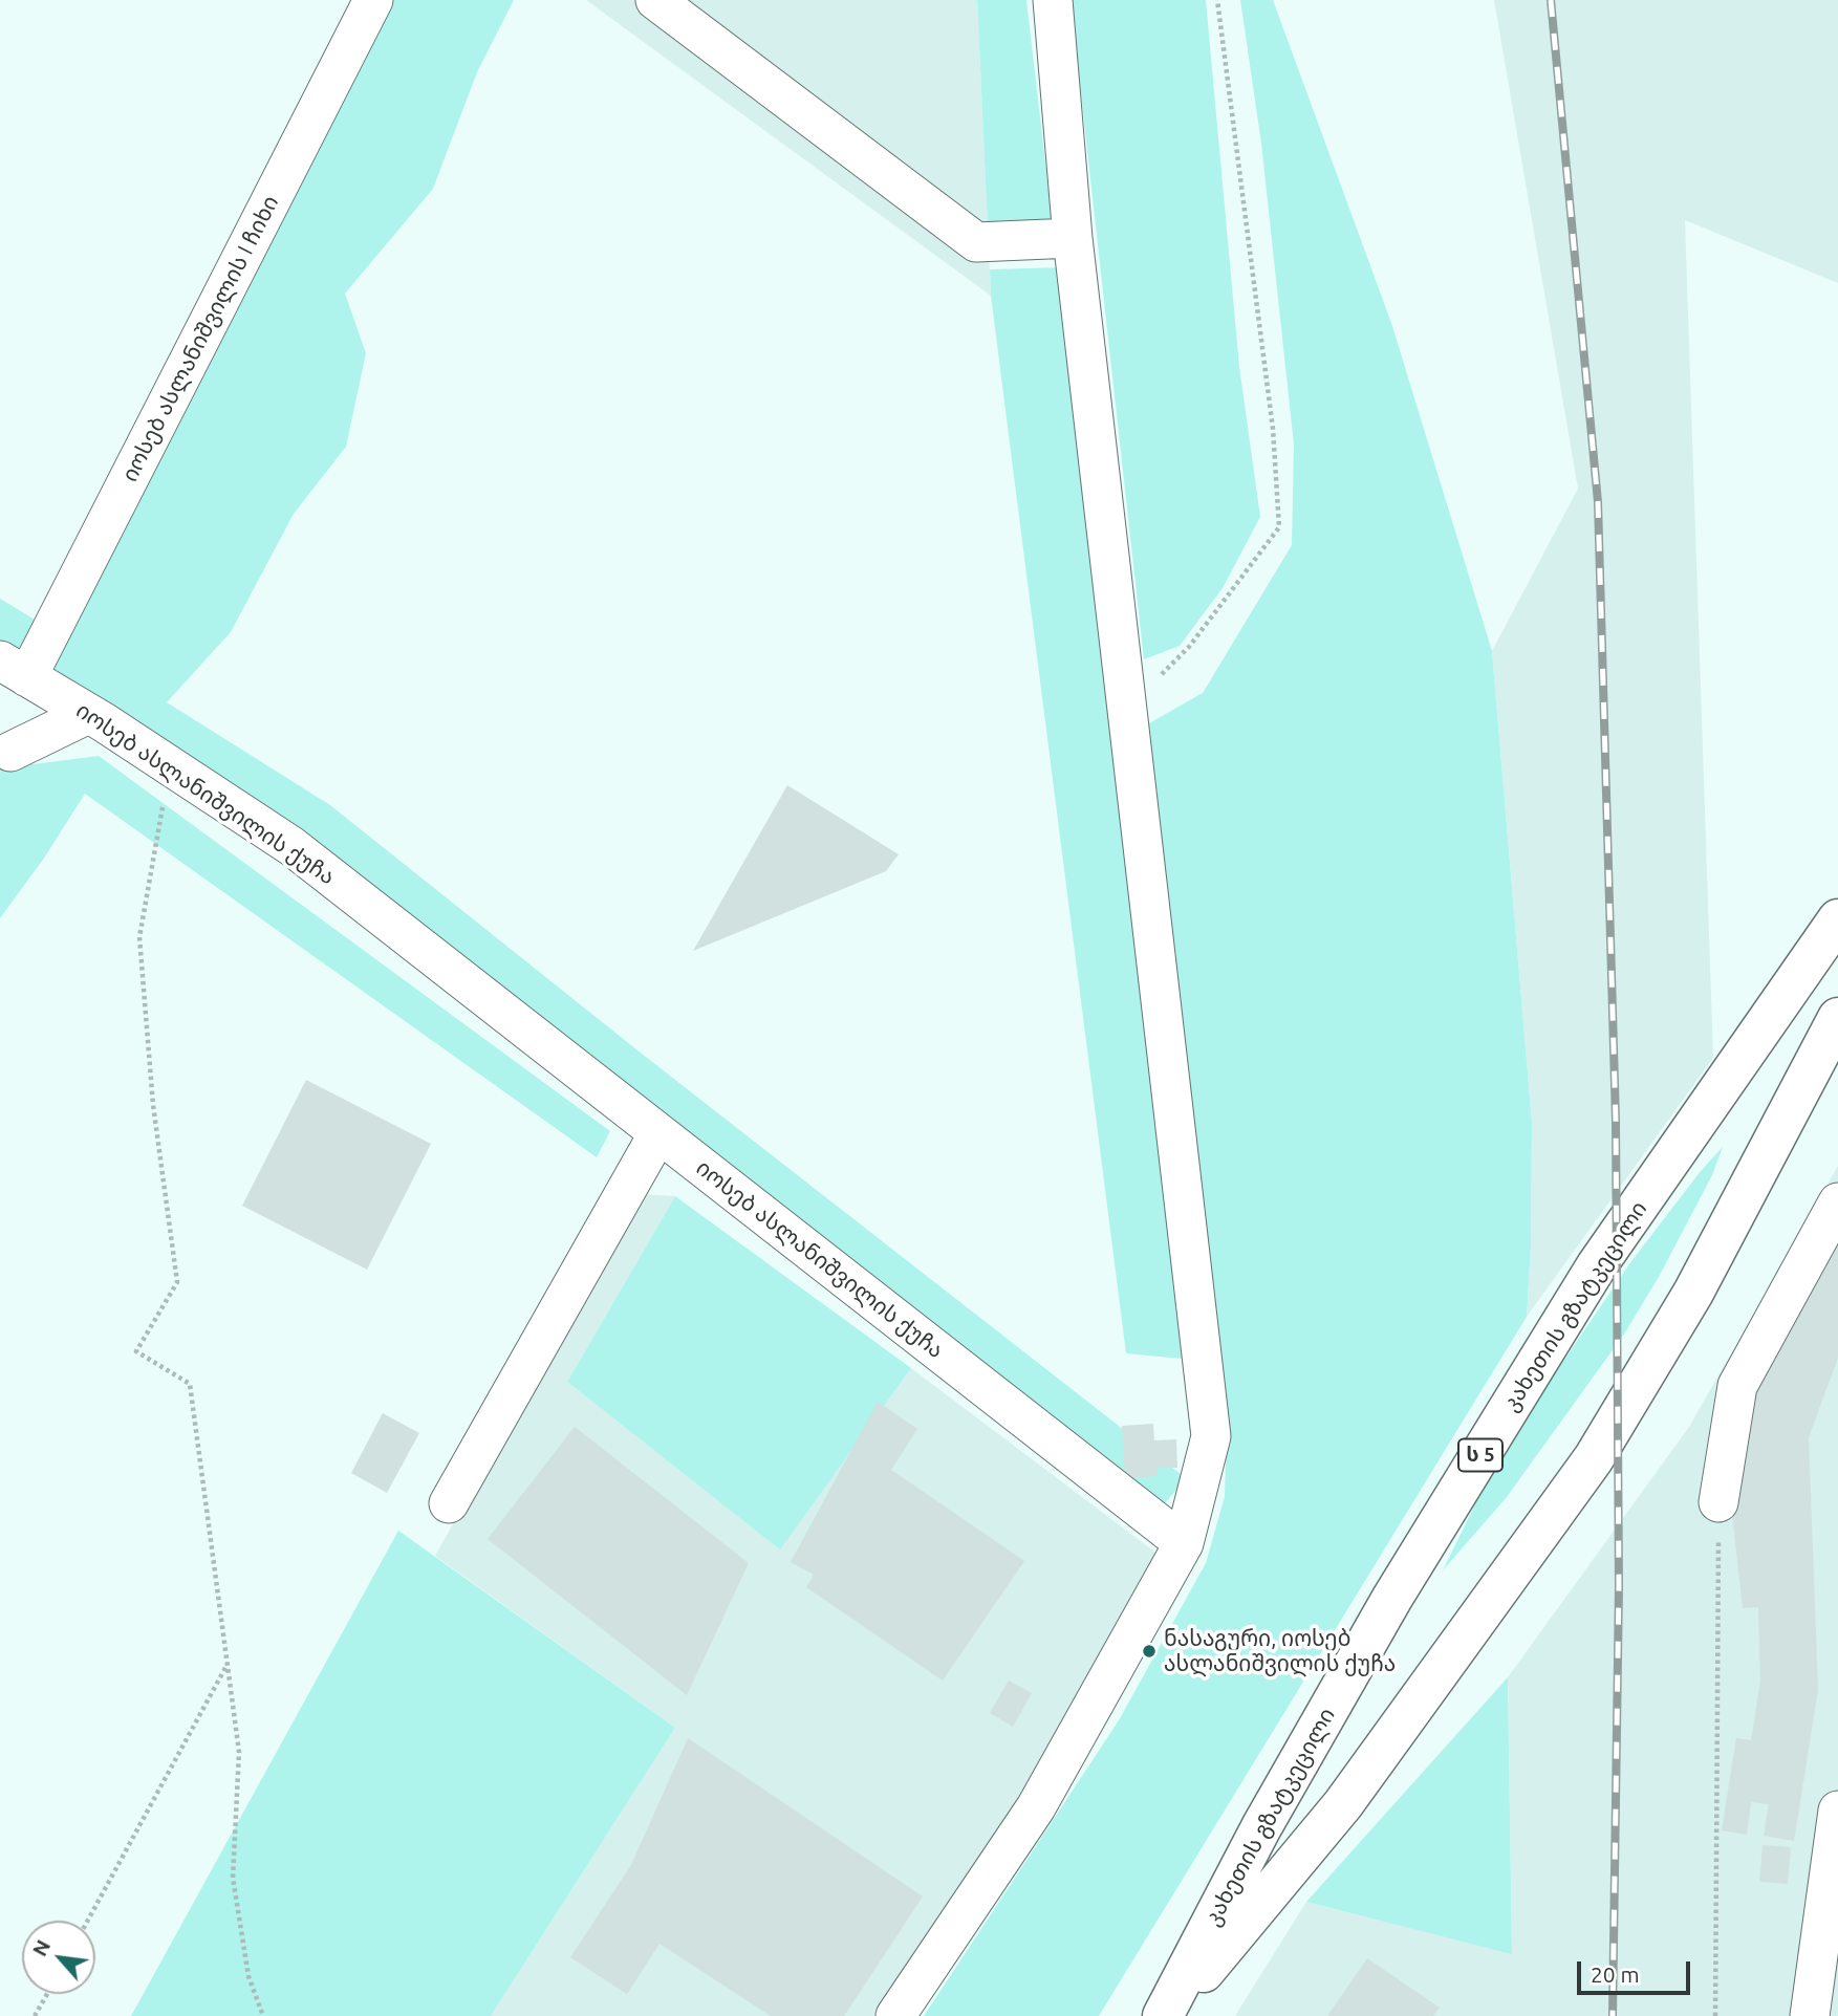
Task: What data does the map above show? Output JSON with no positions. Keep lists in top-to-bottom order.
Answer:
{
  "streets": {
    "highway": ["კახეთის გზატკეცილი", "ს 5"],
    "street": ["იოსებ ასლანიშვილის I ჩიხი", "იოსებ ასლანიშვილის ქუჩა"]
  },
  "crossings": [
    ["იოსებ ასლანიშვილის I ჩიხი", "იოსებ ასლანიშვილის ქუჩა"]
  ],
  "places": ["ნასაგური, იოსებ ასლანიშვილის ქუჩა"],
  "scale_bar": "20 m",
  "north": "top left"
}
